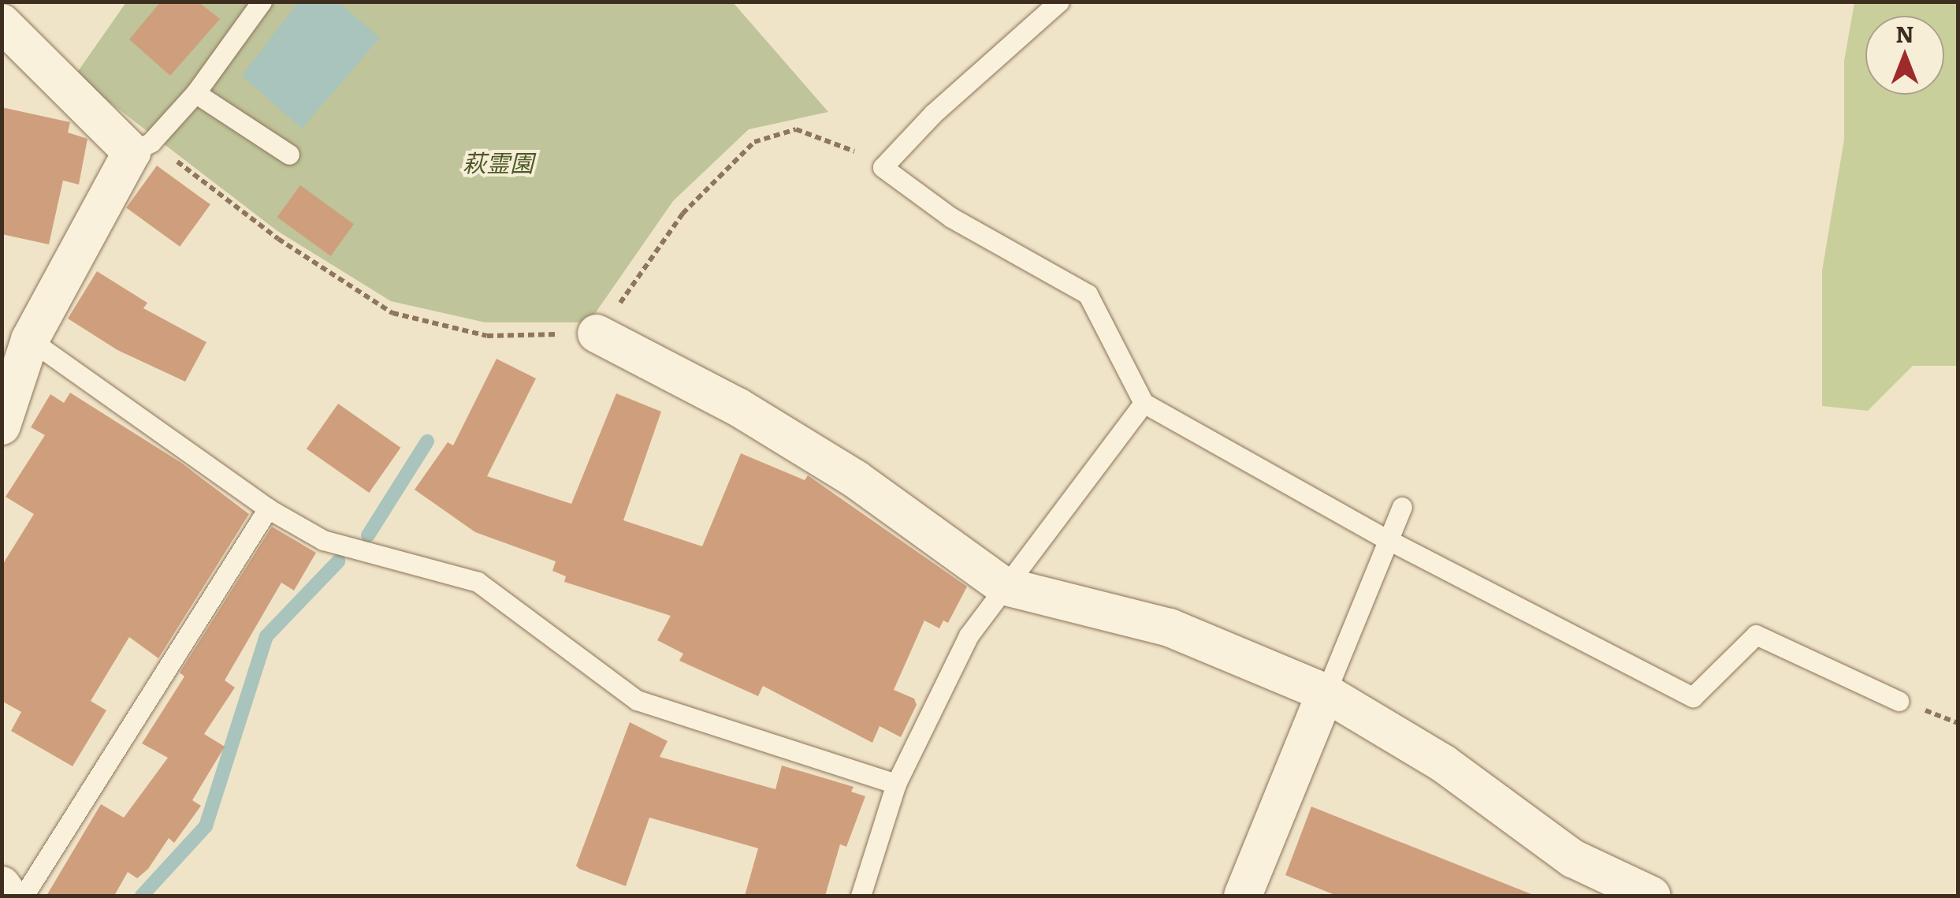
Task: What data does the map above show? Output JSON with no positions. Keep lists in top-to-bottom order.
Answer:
{
  "parks": ["萩霊園"],
  "north": "top"
}
